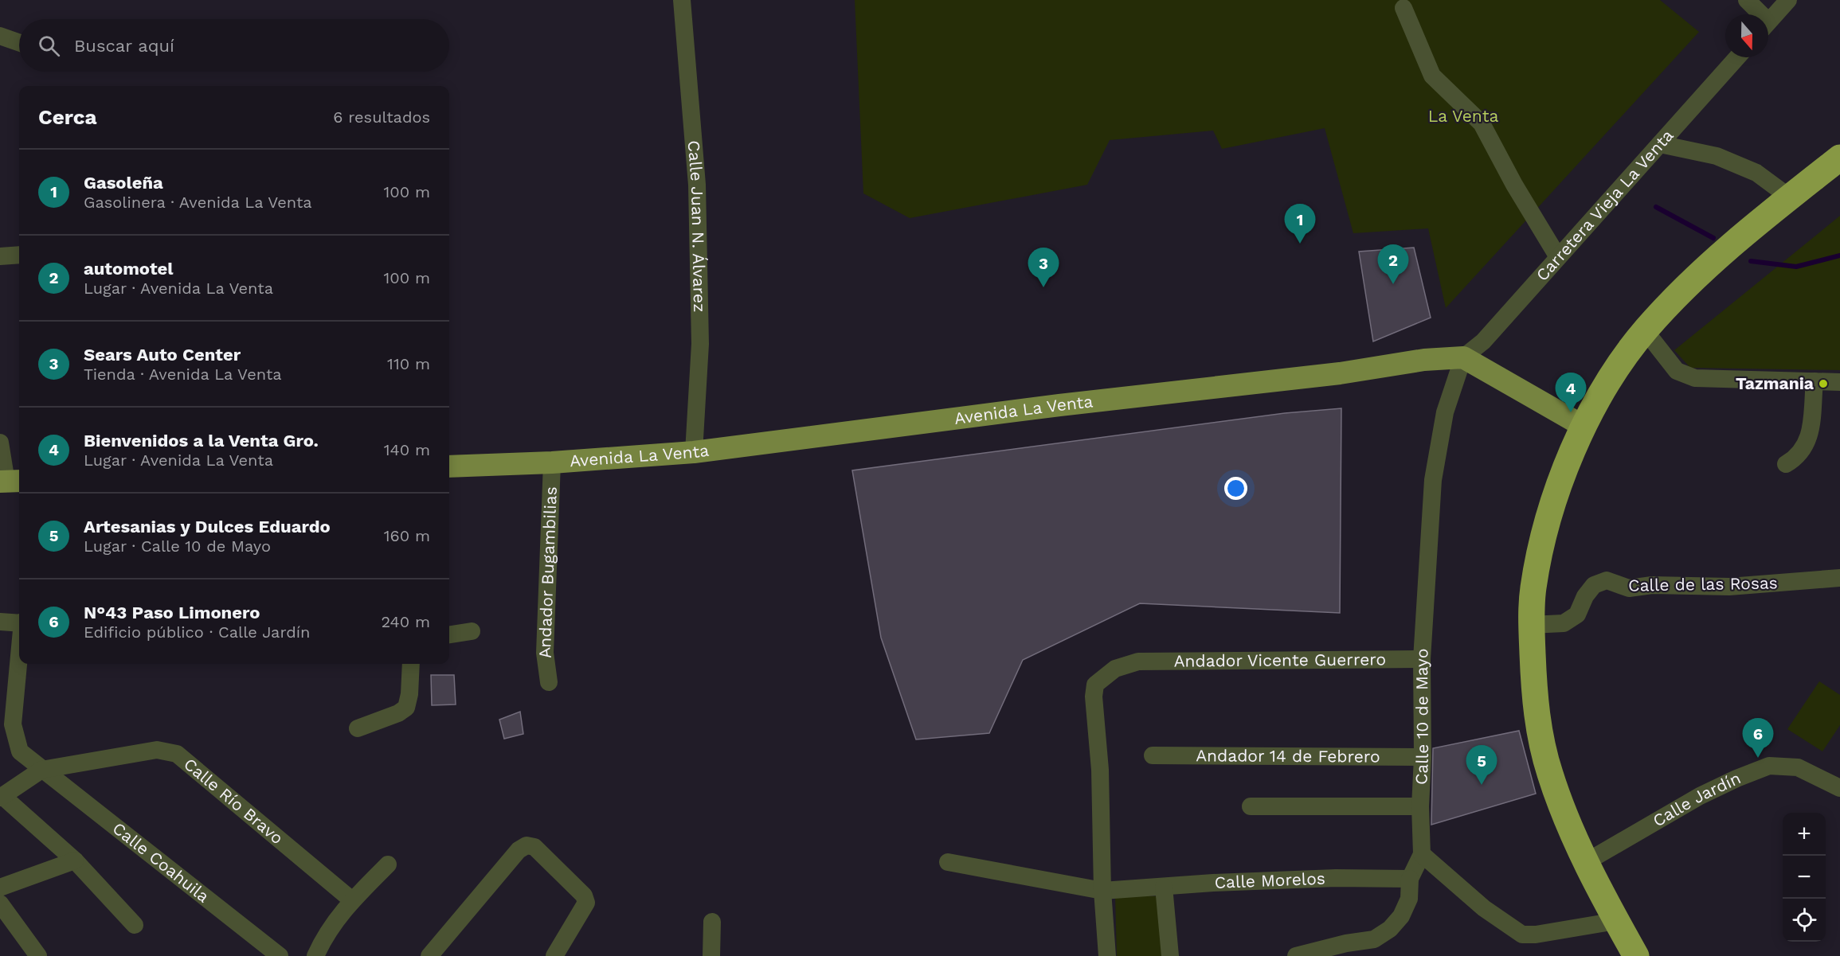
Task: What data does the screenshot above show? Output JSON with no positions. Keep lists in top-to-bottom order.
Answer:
{
  "streets": {
    "main road": ["Avenida La Venta"],
    "street": [
      "Carretera Vieja La Venta",
      "Calle Juan N. Álvarez",
      "Andador Bugambilias",
      "Calle de las Rosas",
      "Andador Vicente Guerrero",
      "Calle 10 de Mayo",
      "Andador 14 de Febrero",
      "Calle Jardín",
      "Calle Río Bravo",
      "Calle Coahuila",
      "Calle Morelos"
    ]
  },
  "crossings": [
    ["Carretera Vieja La Venta", "Avenida La Venta"],
    ["Carretera Vieja La Venta", "Calle 10 de Mayo"],
    ["Calle Juan N. Álvarez", "Avenida La Venta"],
    ["Avenida La Venta", "Andador Bugambilias"],
    ["Avenida La Venta", "Calle 10 de Mayo"],
    ["Andador Vicente Guerrero", "Calle 10 de Mayo"],
    ["Andador Vicente Guerrero", "Calle Morelos"],
    ["Calle 10 de Mayo", "Andador 14 de Febrero"],
    ["Calle Río Bravo", "Calle Coahuila"]
  ],
  "parks": ["La Venta"],
  "places": ["Tazmania"],
  "north": "bottom",
  "page": {
    "search": "Buscar aquí",
    "heading": ["Cerca", "6 resultados"],
    "list": [
      {
        "mark": "1",
        "name": "Gasoleña",
        "note": "Gasolinera · Avenida La Venta",
        "value": "100 m"
      },
      {
        "mark": "2",
        "name": "automotel",
        "note": "Lugar · Avenida La Venta",
        "value": "100 m"
      },
      {
        "mark": "3",
        "name": "Sears Auto Center",
        "note": "Tienda · Avenida La Venta",
        "value": "110 m"
      },
      {
        "mark": "4",
        "name": "Bienvenidos a la Venta Gro.",
        "note": "Lugar · Avenida La Venta",
        "value": "140 m"
      },
      {
        "mark": "5",
        "name": "Artesanias y Dulces Eduardo",
        "note": "Lugar · Calle 10 de Mayo",
        "value": "160 m"
      },
      {
        "mark": "6",
        "name": "N°43 Paso Limonero",
        "note": "Edificio público · Calle Jardín",
        "value": "240 m"
      }
    ],
    "pins": [
      "1",
      "2",
      "3",
      "4",
      "6",
      "5"
    ],
    "map_buttons": ["+", "−"]
  }
}
